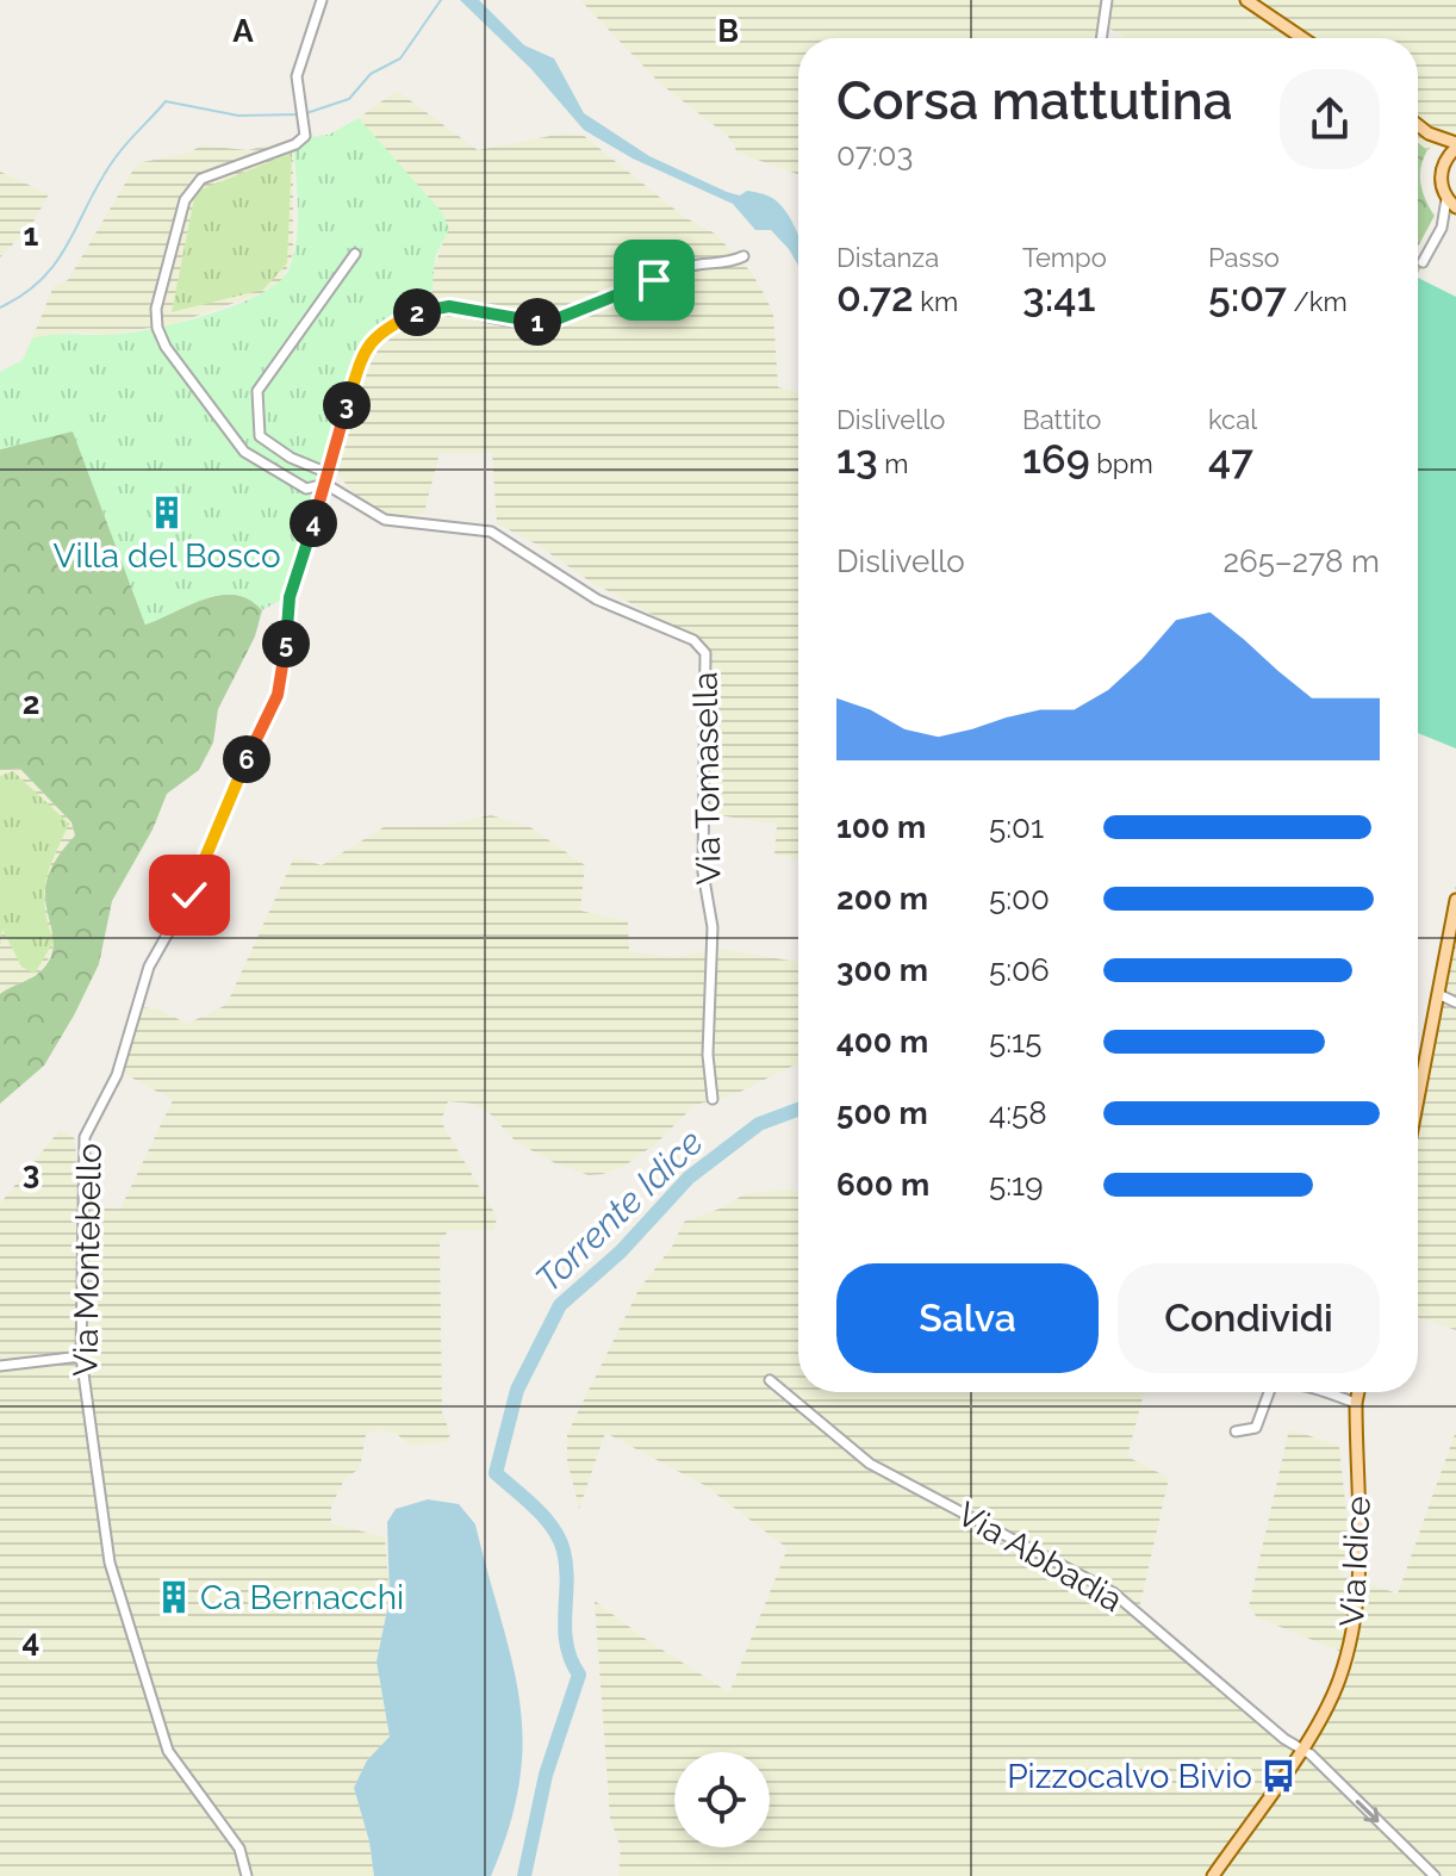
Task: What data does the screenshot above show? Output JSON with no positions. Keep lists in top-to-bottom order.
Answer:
{
  "streets": {
    "main road": ["Via Idice"],
    "street": ["Via Tomasella", "Via Montebello", "Via Abbadia"]
  },
  "crossings": [
    ["Via Tomasella", "Via Montebello"],
    ["Via Abbadia", "Via Idice"]
  ],
  "water": ["Torrente Idice"],
  "places": {
    "building": ["Villa del Bosco", "Ca Bernacchi"],
    "bus stop": ["Pizzocalvo Bivio"]
  },
  "page": {
    "heading": ["Corsa mattutina", "07:03"],
    "stats": [
      ["Distanza", "0.72 km"],
      ["Tempo", "3:41"],
      ["Passo", "5:07 /km"],
      ["Dislivello", "13 m"],
      ["Battito", "169 bpm"],
      ["kcal", "47"]
    ],
    "pins": [
      "2",
      "1",
      "3",
      "4",
      "5",
      "6"
    ],
    "chart": ["Dislivello", "265–278 m"],
    "list": [
      {
        "name": "100 m",
        "note": "5:01"
      },
      {
        "name": "200 m",
        "note": "5:00"
      },
      {
        "name": "300 m",
        "note": "5:06"
      },
      {
        "name": "400 m",
        "note": "5:15"
      },
      {
        "name": "500 m",
        "note": "4:58"
      },
      {
        "name": "600 m",
        "note": "5:19"
      }
    ],
    "buttons": ["Salva", "Condividi"]
  },
  "grid": {
    "columns": ["A", "B"],
    "rows": [
      "1",
      "2",
      "3",
      "4"
    ]
  }
}
